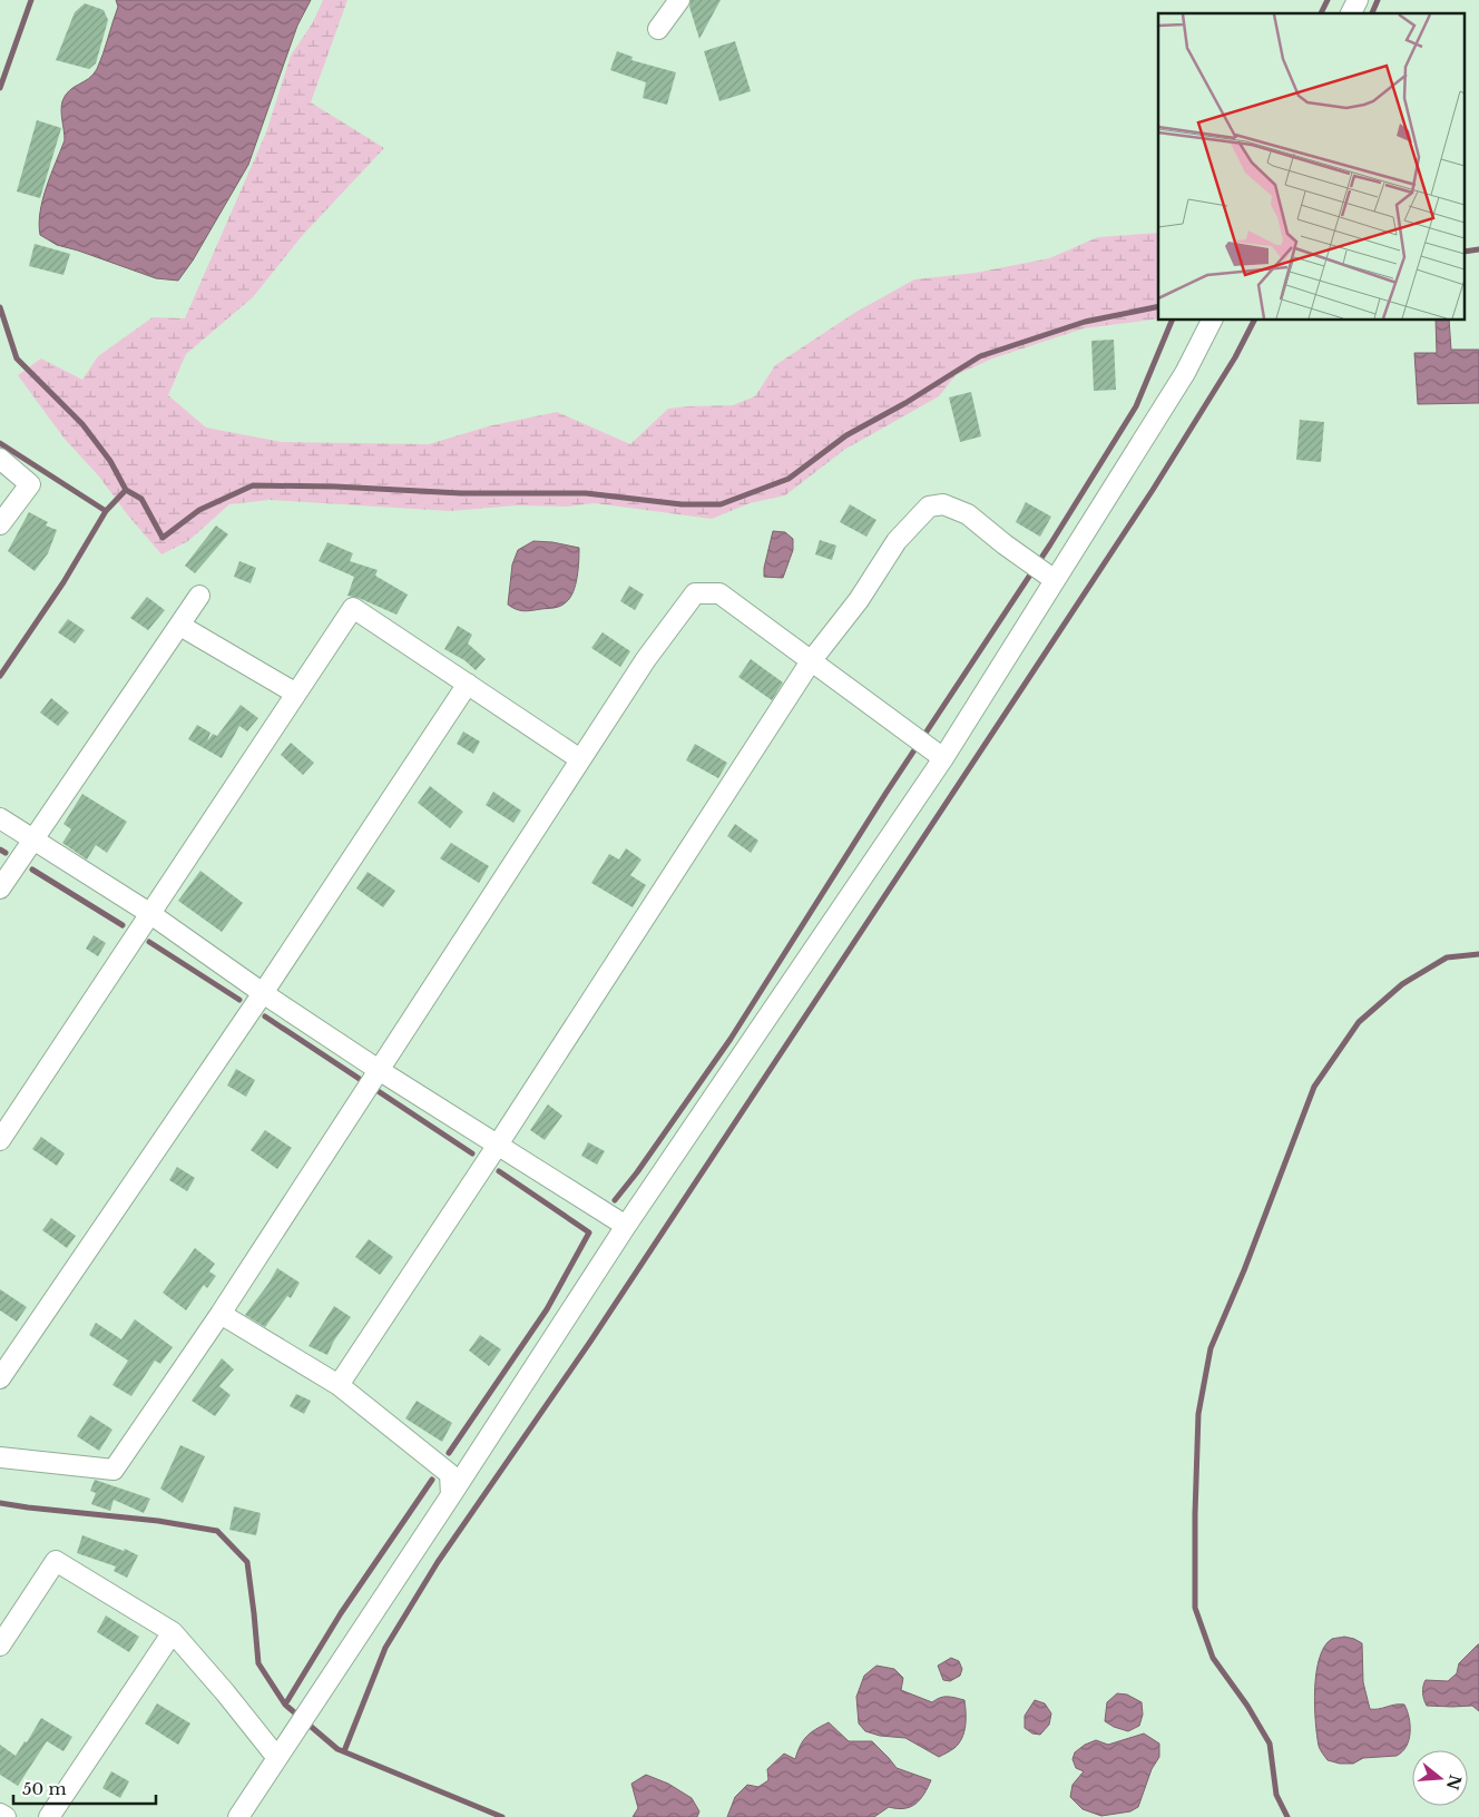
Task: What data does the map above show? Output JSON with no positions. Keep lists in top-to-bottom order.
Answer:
{
  "scale_bar": "50 m",
  "north": "right"
}
